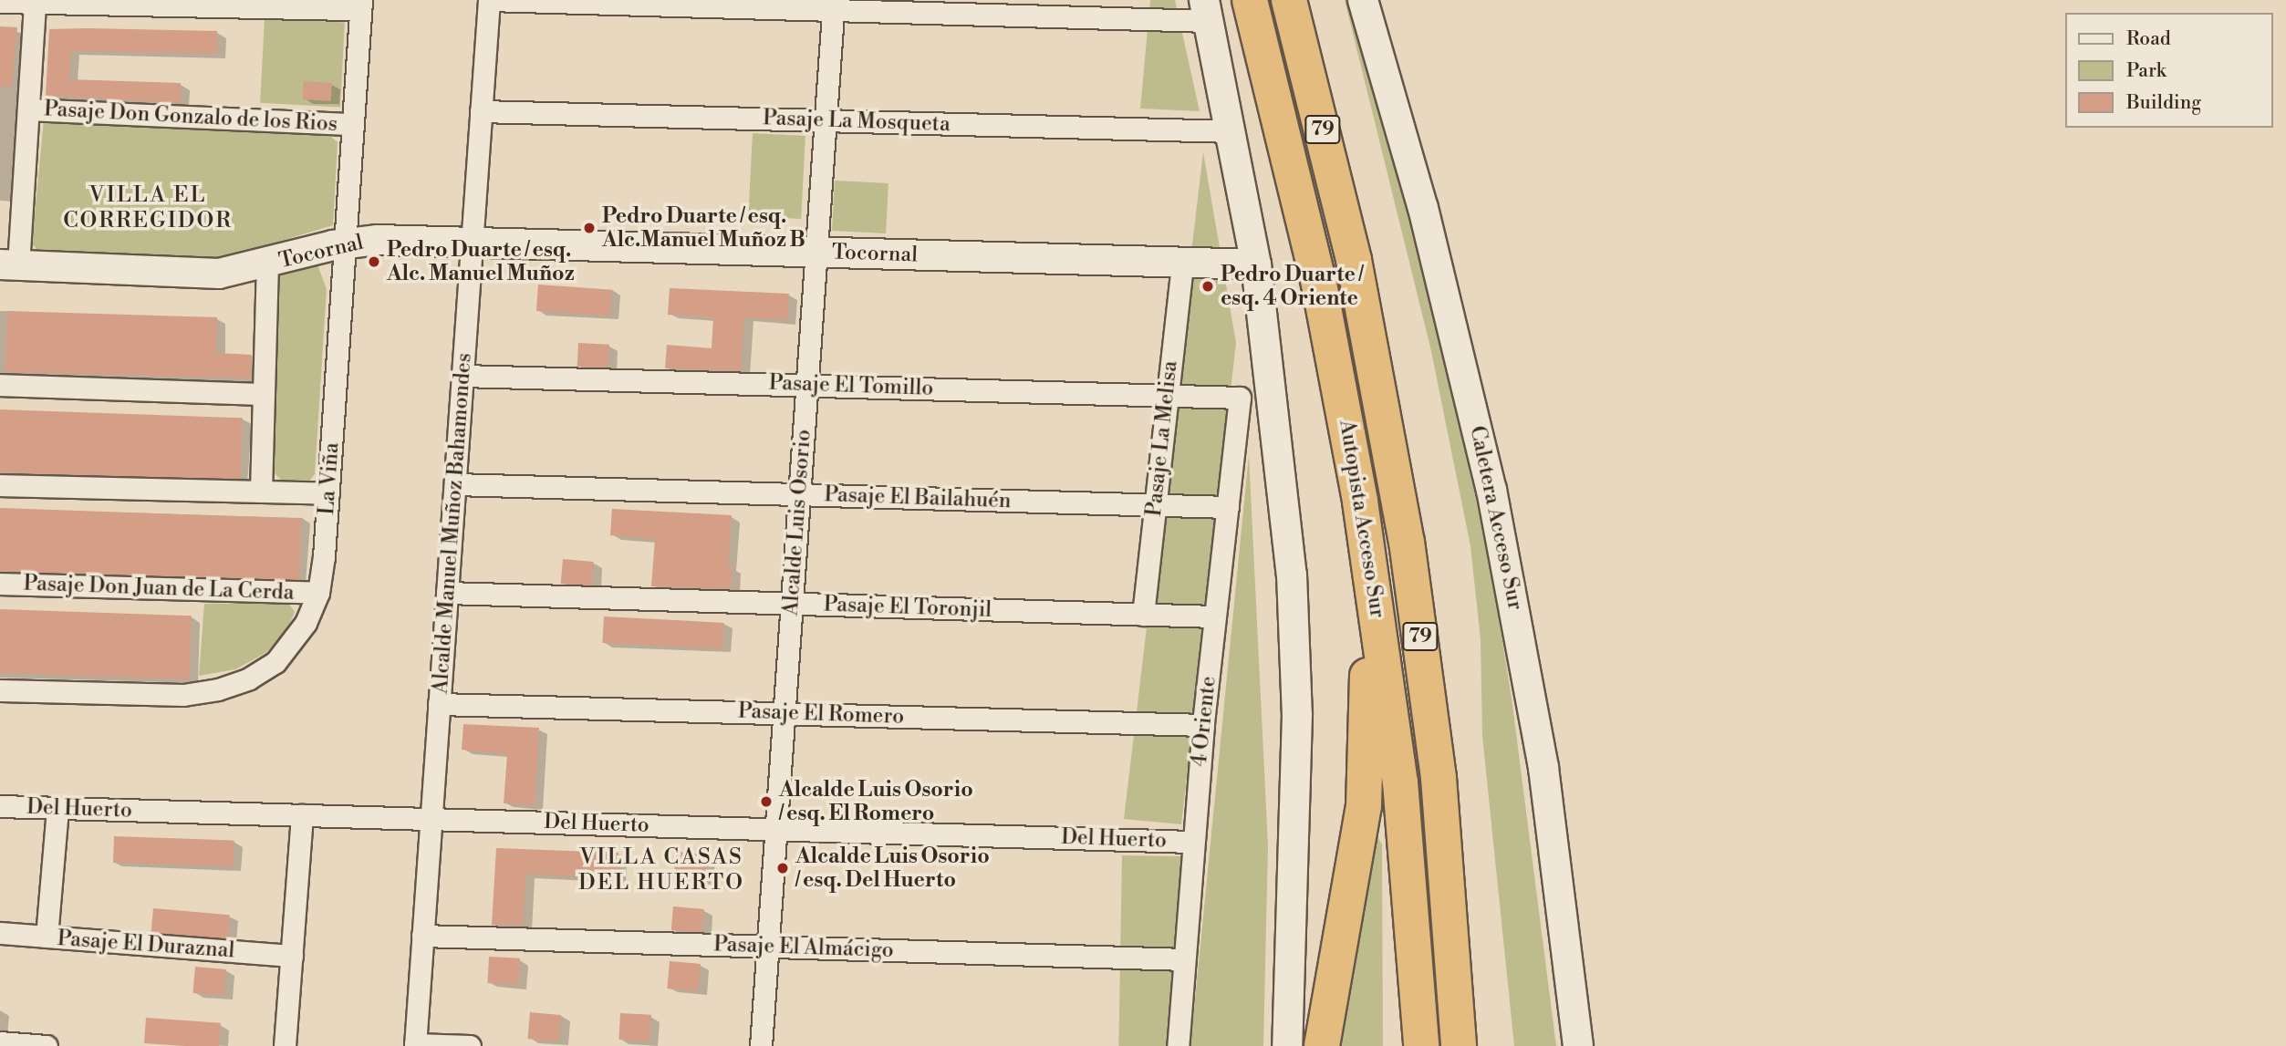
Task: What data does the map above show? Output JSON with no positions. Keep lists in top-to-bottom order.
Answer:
{
  "streets": {
    "highway": ["79", "Autopista Acceso Sur"],
    "main road": ["Tocornal", "Caletera Acceso Sur"],
    "street": [
      "Pasaje Don Gonzalo de los Rios",
      "Pasaje La Mosqueta",
      "Pasaje El Tomillo",
      "Pasaje La Melisa",
      "La Viña",
      "Pasaje El Bailahuén",
      "Alcalde Luis Osorio",
      "Alcalde Manuel Muñoz Bahamondes",
      "Pasaje Don Juan de La Cerda",
      "Pasaje El Toronjil",
      "Pasaje El Romero",
      "4 Oriente",
      "Del Huerto",
      "Pasaje El Duraznal",
      "Pasaje El Almácigo"
    ]
  },
  "crossings": [
    ["Pasaje Don Gonzalo de los Rios", "La Viña"],
    ["Pasaje La Mosqueta", "Alcalde Luis Osorio"],
    ["Pasaje La Mosqueta", "Alcalde Manuel Muñoz Bahamondes"],
    ["Tocornal", "Pasaje La Melisa"],
    ["Tocornal", "La Viña"],
    ["Tocornal", "Alcalde Luis Osorio"],
    ["Tocornal", "Alcalde Manuel Muñoz Bahamondes"],
    ["Pasaje El Tomillo", "Pasaje La Melisa"],
    ["Pasaje El Tomillo", "Alcalde Luis Osorio"],
    ["Pasaje El Tomillo", "Alcalde Manuel Muñoz Bahamondes"],
    ["Pasaje El Tomillo", "4 Oriente"],
    ["Pasaje La Melisa", "Pasaje El Bailahuén"],
    ["Pasaje La Melisa", "Pasaje El Toronjil"],
    ["La Viña", "Pasaje Don Juan de La Cerda"],
    ["Pasaje El Bailahuén", "Alcalde Luis Osorio"],
    ["Pasaje El Bailahuén", "Alcalde Manuel Muñoz Bahamondes"],
    ["Pasaje El Bailahuén", "4 Oriente"],
    ["Alcalde Luis Osorio", "Pasaje El Toronjil"],
    ["Alcalde Luis Osorio", "Pasaje El Romero"],
    ["Alcalde Luis Osorio", "Del Huerto"],
    ["Alcalde Luis Osorio", "Pasaje El Almácigo"],
    ["Alcalde Manuel Muñoz Bahamondes", "Pasaje El Toronjil"],
    ["Alcalde Manuel Muñoz Bahamondes", "Pasaje El Romero"],
    ["Alcalde Manuel Muñoz Bahamondes", "Del Huerto"],
    ["Alcalde Manuel Muñoz Bahamondes", "Pasaje El Almácigo"],
    ["Pasaje El Toronjil", "4 Oriente"],
    ["Pasaje El Romero", "4 Oriente"],
    ["4 Oriente", "Del Huerto"],
    ["4 Oriente", "Pasaje El Almácigo"]
  ],
  "districts": ["VILLA EL CORREGIDOR", "VILLA CASAS DEL HUERTO"],
  "places": [
    "Pedro Duarte / esq. Alc.Manuel Muñoz B",
    "Pedro Duarte / esq. Alc. Manuel Muñoz",
    "Pedro Duarte / esq. 4 Oriente",
    "Alcalde Luis Osorio / esq. El Romero",
    "Alcalde Luis Osorio / esq. Del Huerto"
  ],
  "legend": ["Road", "Park", "Building"]
}
